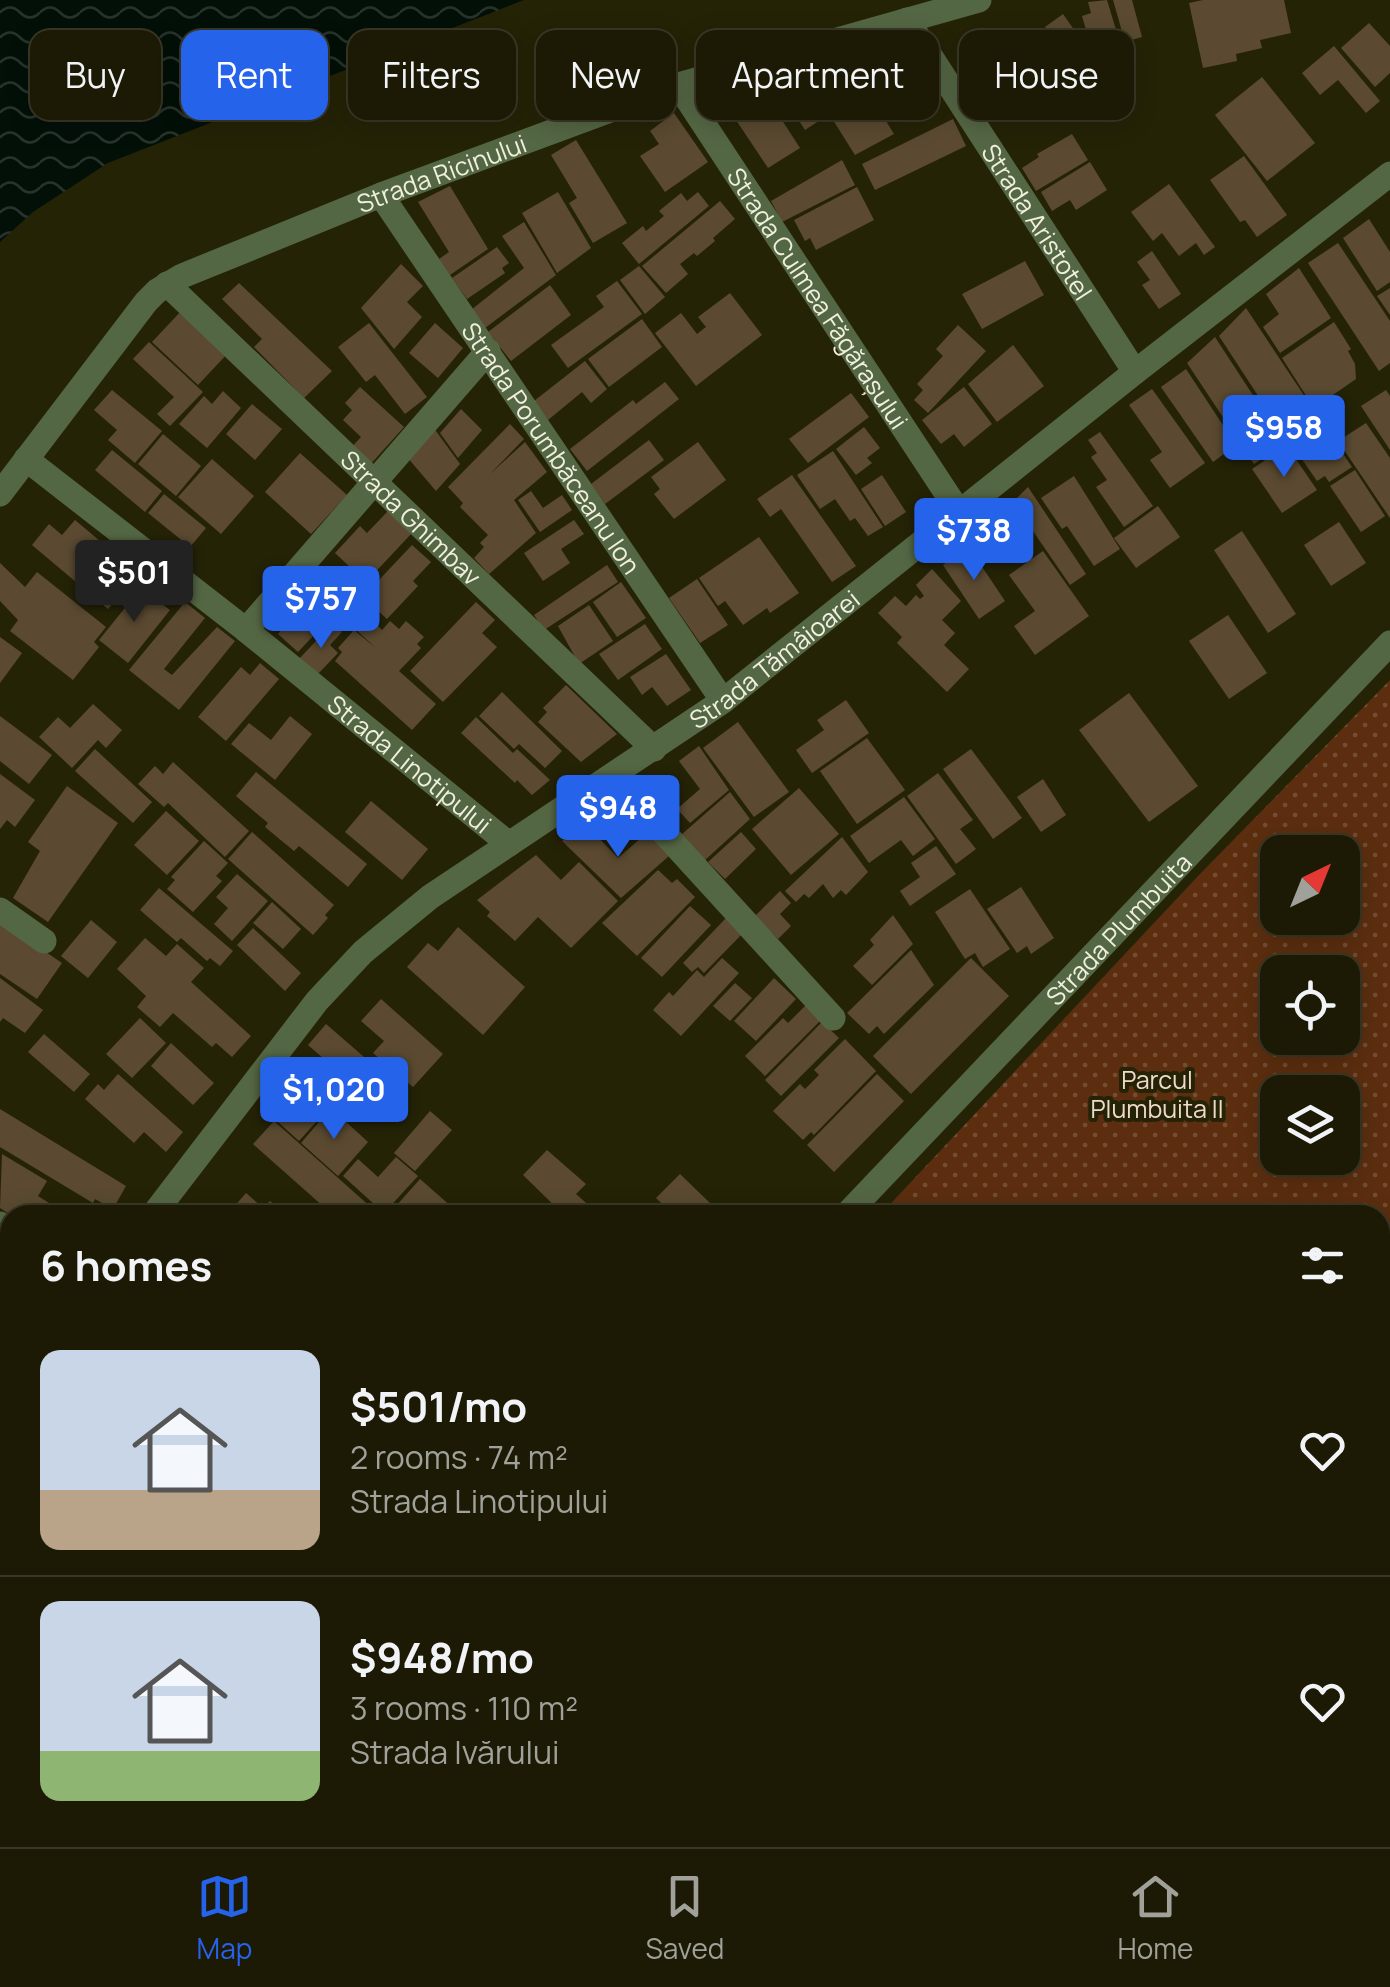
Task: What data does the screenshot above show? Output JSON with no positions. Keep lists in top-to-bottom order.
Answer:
{
  "streets": {
    "street": [
      "Strada Ricinului",
      "Strada Aristotel",
      "Strada Culmea Făgărașului",
      "Strada Porumbăceanu Ion",
      "Strada Ghimbav",
      "Strada Tămâioarei",
      "Strada Linotipului",
      "Strada Plumbuita"
    ]
  },
  "crossings": [
    ["Strada Ricinului", "Strada Aristotel"],
    ["Strada Ricinului", "Strada Culmea Făgărașului"],
    ["Strada Ricinului", "Strada Porumbăceanu Ion"],
    ["Strada Ricinului", "Strada Ghimbav"],
    ["Strada Ricinului", "Strada Linotipului"],
    ["Strada Aristotel", "Strada Tămâioarei"],
    ["Strada Culmea Făgărașului", "Strada Tămâioarei"],
    ["Strada Porumbăceanu Ion", "Strada Tămâioarei"],
    ["Strada Ghimbav", "Strada Tămâioarei"],
    ["Strada Tămâioarei", "Strada Linotipului"]
  ],
  "parks": ["Parcul Plumbuita II"],
  "north": "top right",
  "page": {
    "chip": [
      "Buy",
      "Rent",
      "Filters",
      "New",
      "Apartment",
      "House"
    ],
    "price": [
      "$958",
      "$738",
      "$501",
      "$757",
      "$948",
      "$1,020"
    ],
    "heading": "6 homes",
    "list": [
      {
        "name": "$501/mo",
        "note": "2 rooms · 74 m² · Strada Linotipului"
      },
      {
        "name": "$948/mo",
        "note": "3 rooms · 110 m² · Strada Ivărului"
      }
    ],
    "tabs": ["Map", "Saved", "Home"]
  }
}
